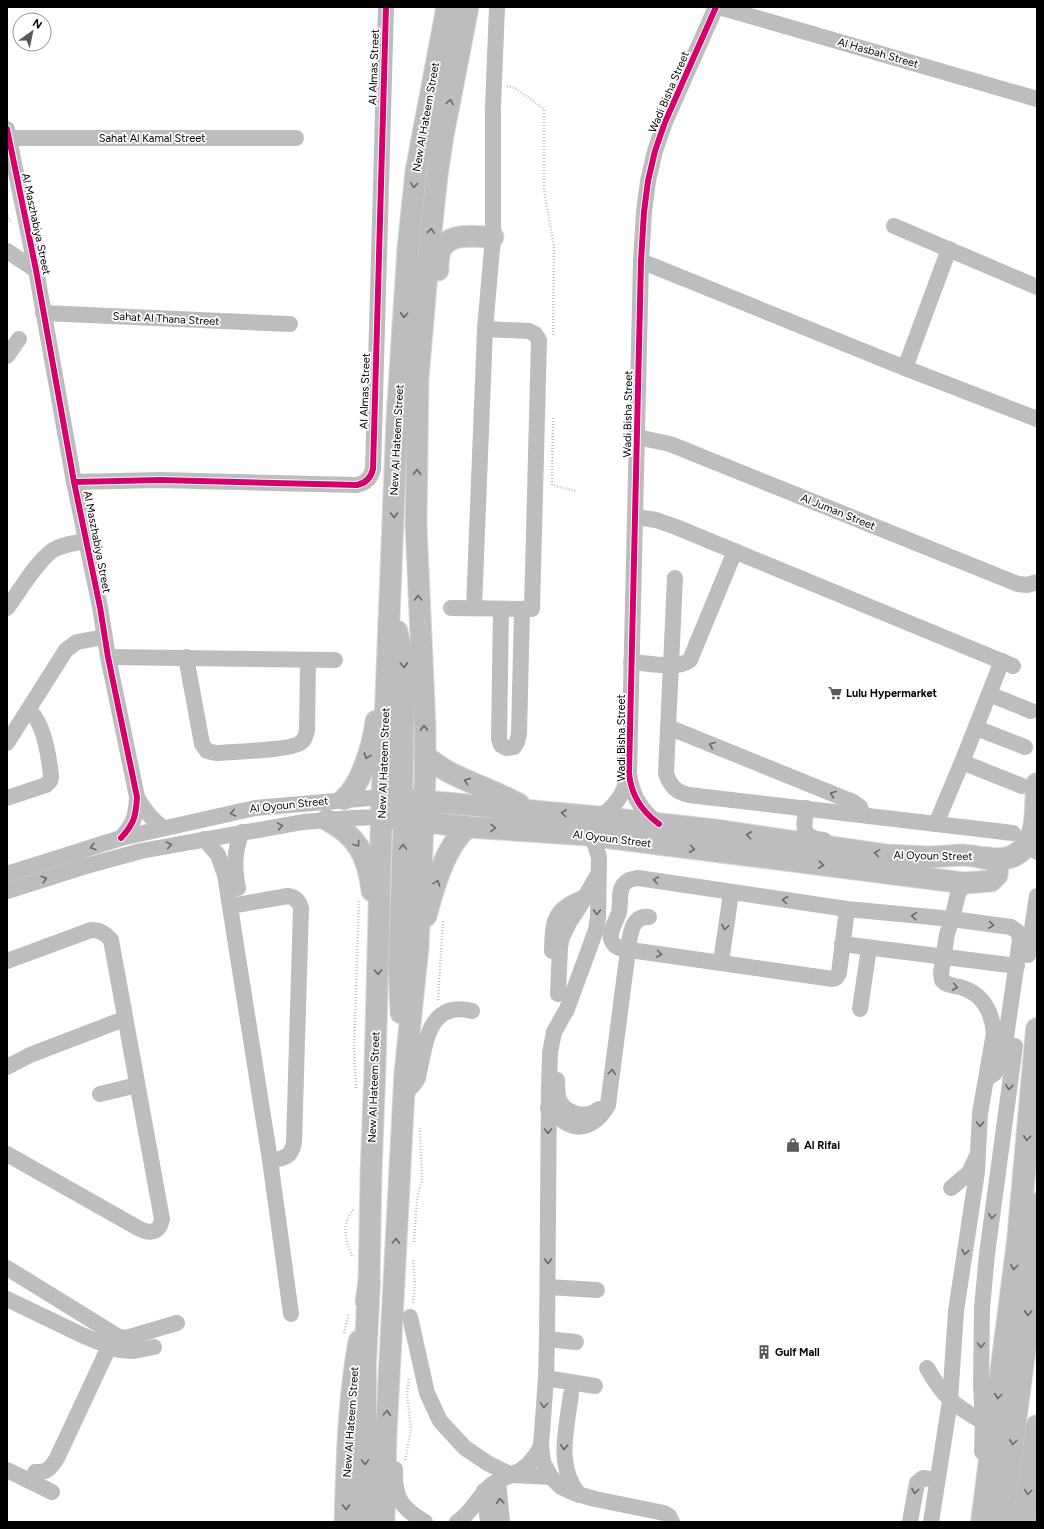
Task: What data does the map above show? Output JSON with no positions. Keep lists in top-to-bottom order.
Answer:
{
  "streets": {
    "main road": ["New Al Hateem Street", "Al Oyoun Street"],
    "street": [
      "Al Hasbah Street",
      "Al Almas Street",
      "Wadi Bisha Street",
      "Sahat Al Kamal Street",
      "Al Maszhabiya Street",
      "Sahat Al Thana Street",
      "Al Juman Street"
    ]
  },
  "crossings": [
    ["Al Hasbah Street", "Wadi Bisha Street"],
    ["Al Almas Street", "Al Maszhabiya Street"],
    ["Wadi Bisha Street", "Al Juman Street"],
    ["Wadi Bisha Street", "Al Oyoun Street"],
    ["New Al Hateem Street", "Al Oyoun Street"],
    ["Sahat Al Kamal Street", "Al Maszhabiya Street"],
    ["Al Maszhabiya Street", "Sahat Al Thana Street"],
    ["Al Maszhabiya Street", "Al Oyoun Street"]
  ],
  "places": {
    "supermarket": ["Lulu Hypermarket"],
    "shop": ["Al Rifai"],
    "building": ["Gulf Mall"]
  },
  "north": "top right"
}
